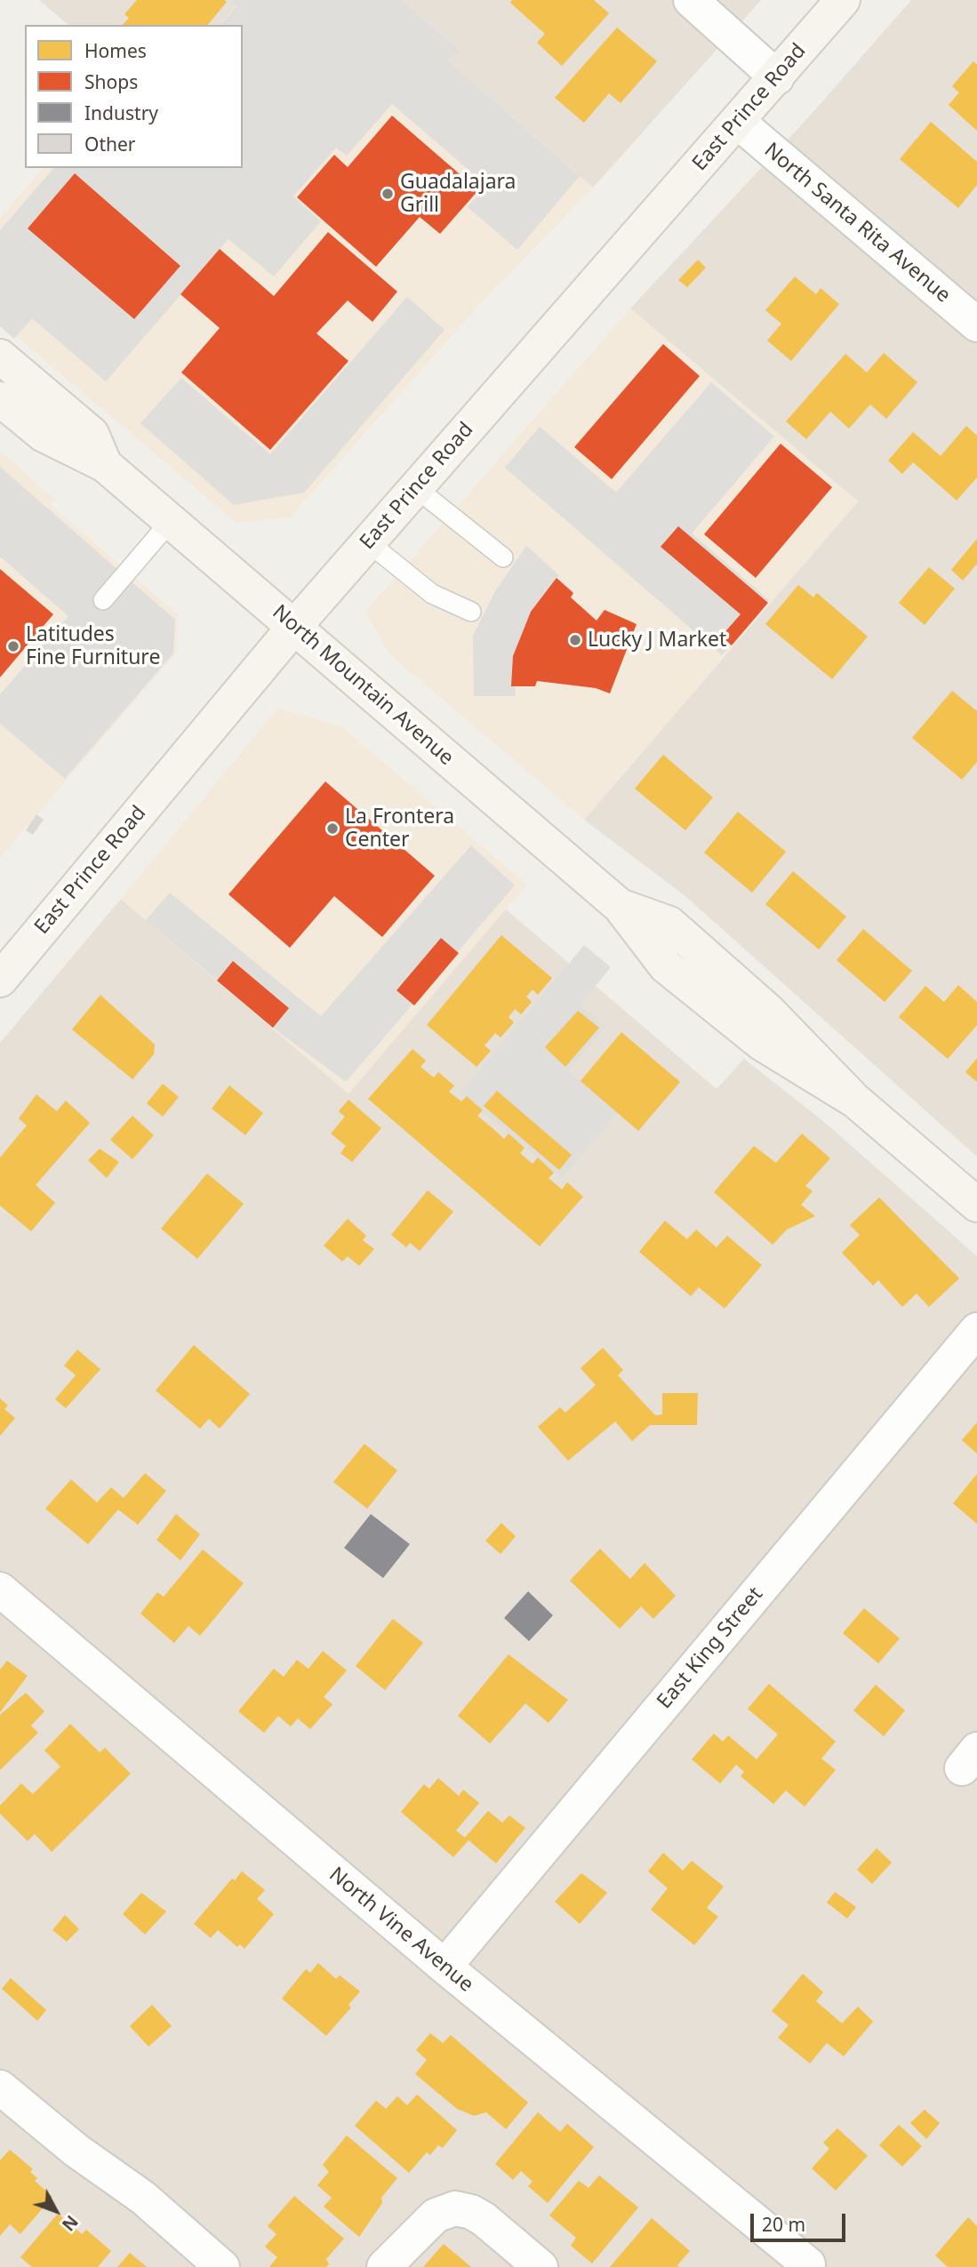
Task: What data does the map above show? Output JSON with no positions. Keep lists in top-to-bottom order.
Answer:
{
  "streets": {
    "street": [
      "East Prince Road",
      "North Santa Rita Avenue",
      "North Mountain Avenue",
      "East King Street",
      "North Vine Avenue"
    ]
  },
  "crossings": [
    ["East Prince Road", "North Santa Rita Avenue"],
    ["East Prince Road", "North Mountain Avenue"],
    ["East King Street", "North Vine Avenue"]
  ],
  "places": [
    "Guadalajara Grill",
    "Lucky J Market",
    "Latitudes Fine Furniture",
    "La Frontera Center"
  ],
  "legend": [
    "Homes",
    "Shops",
    "Industry",
    "Other"
  ],
  "scale_bar": "20 m",
  "north": "bottom right"
}
